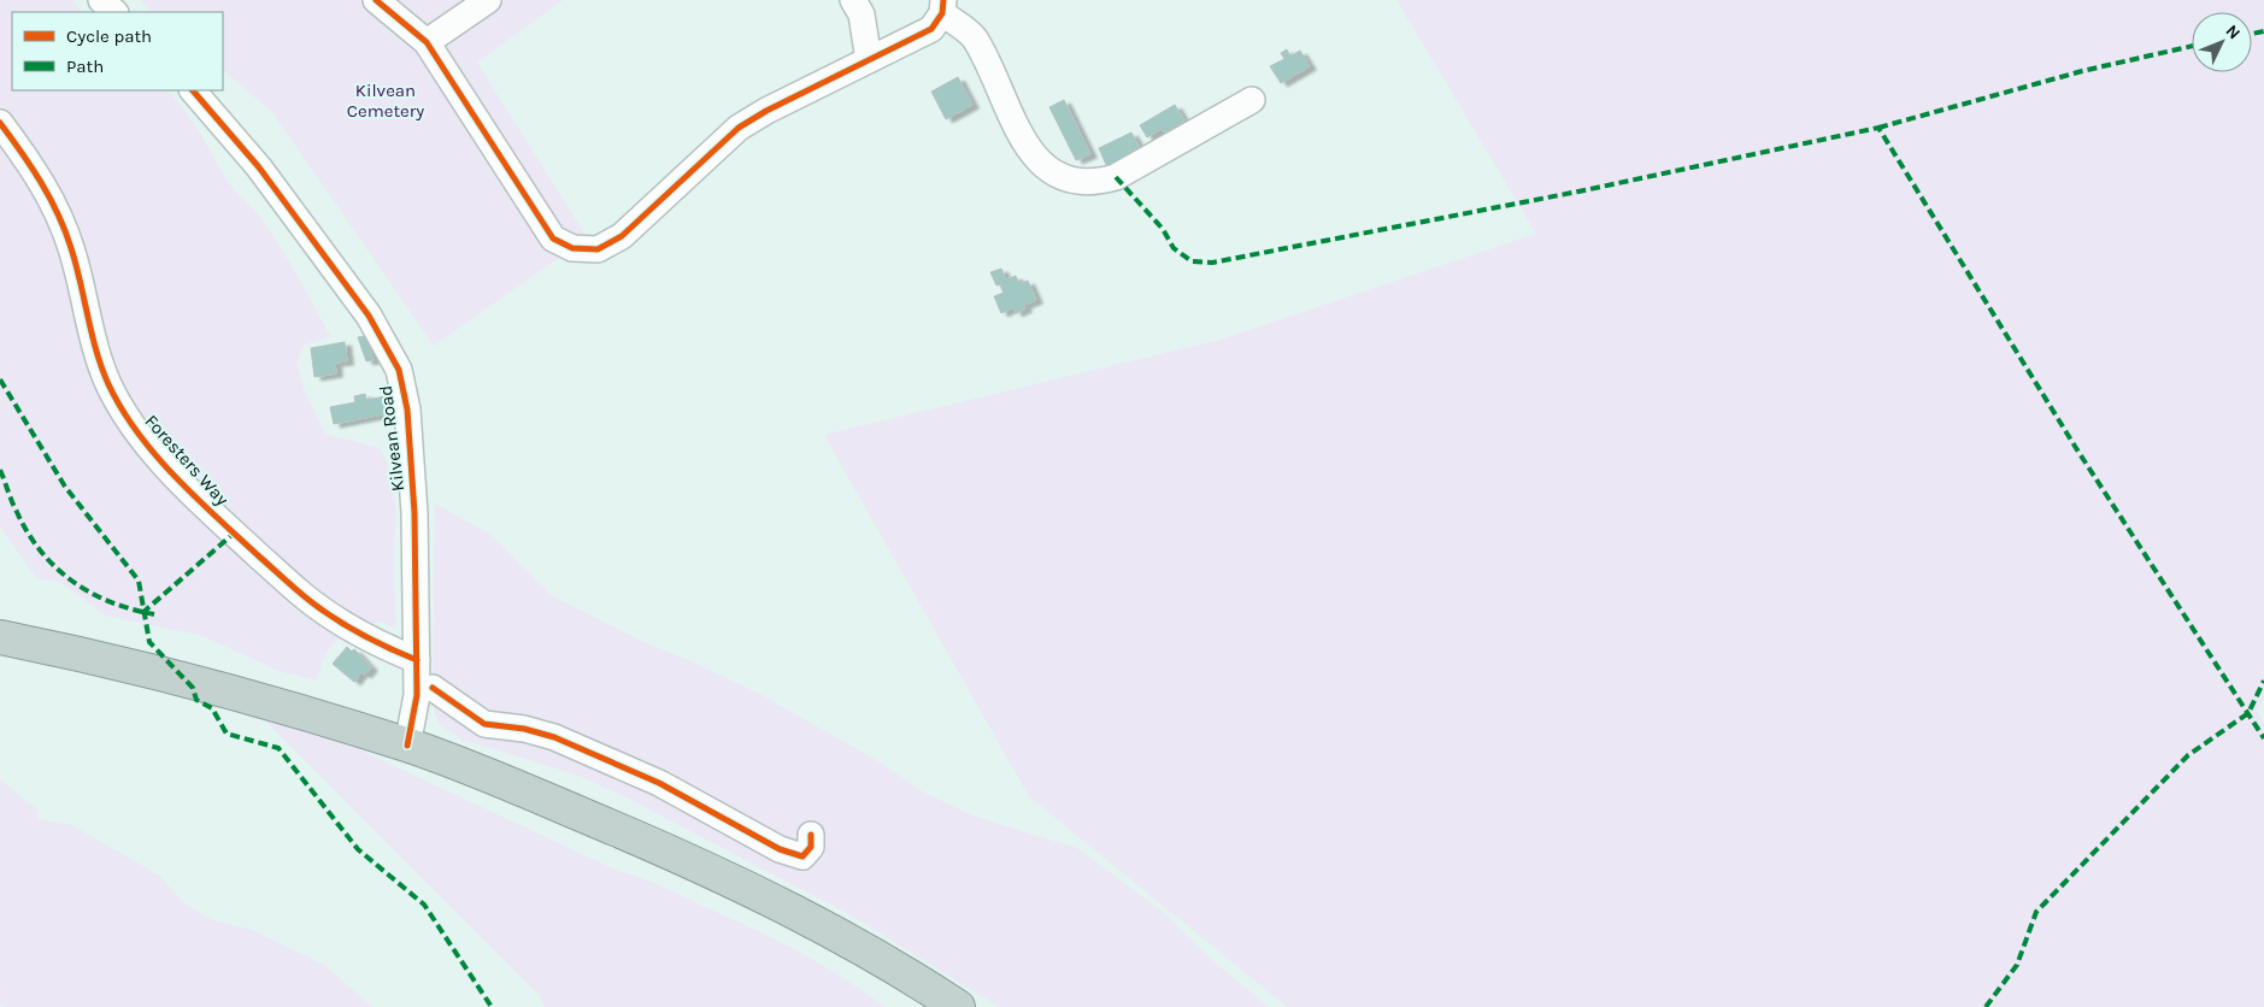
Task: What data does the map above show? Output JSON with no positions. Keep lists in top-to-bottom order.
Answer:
{
  "streets": {
    "street": ["Kilvean Road", "Foresters Way"]
  },
  "crossings": [
    ["Kilvean Road", "Foresters Way"]
  ],
  "parks": ["Kilvean Cemetery"],
  "legend": ["Cycle path", "Path"],
  "north": "top right"
}
